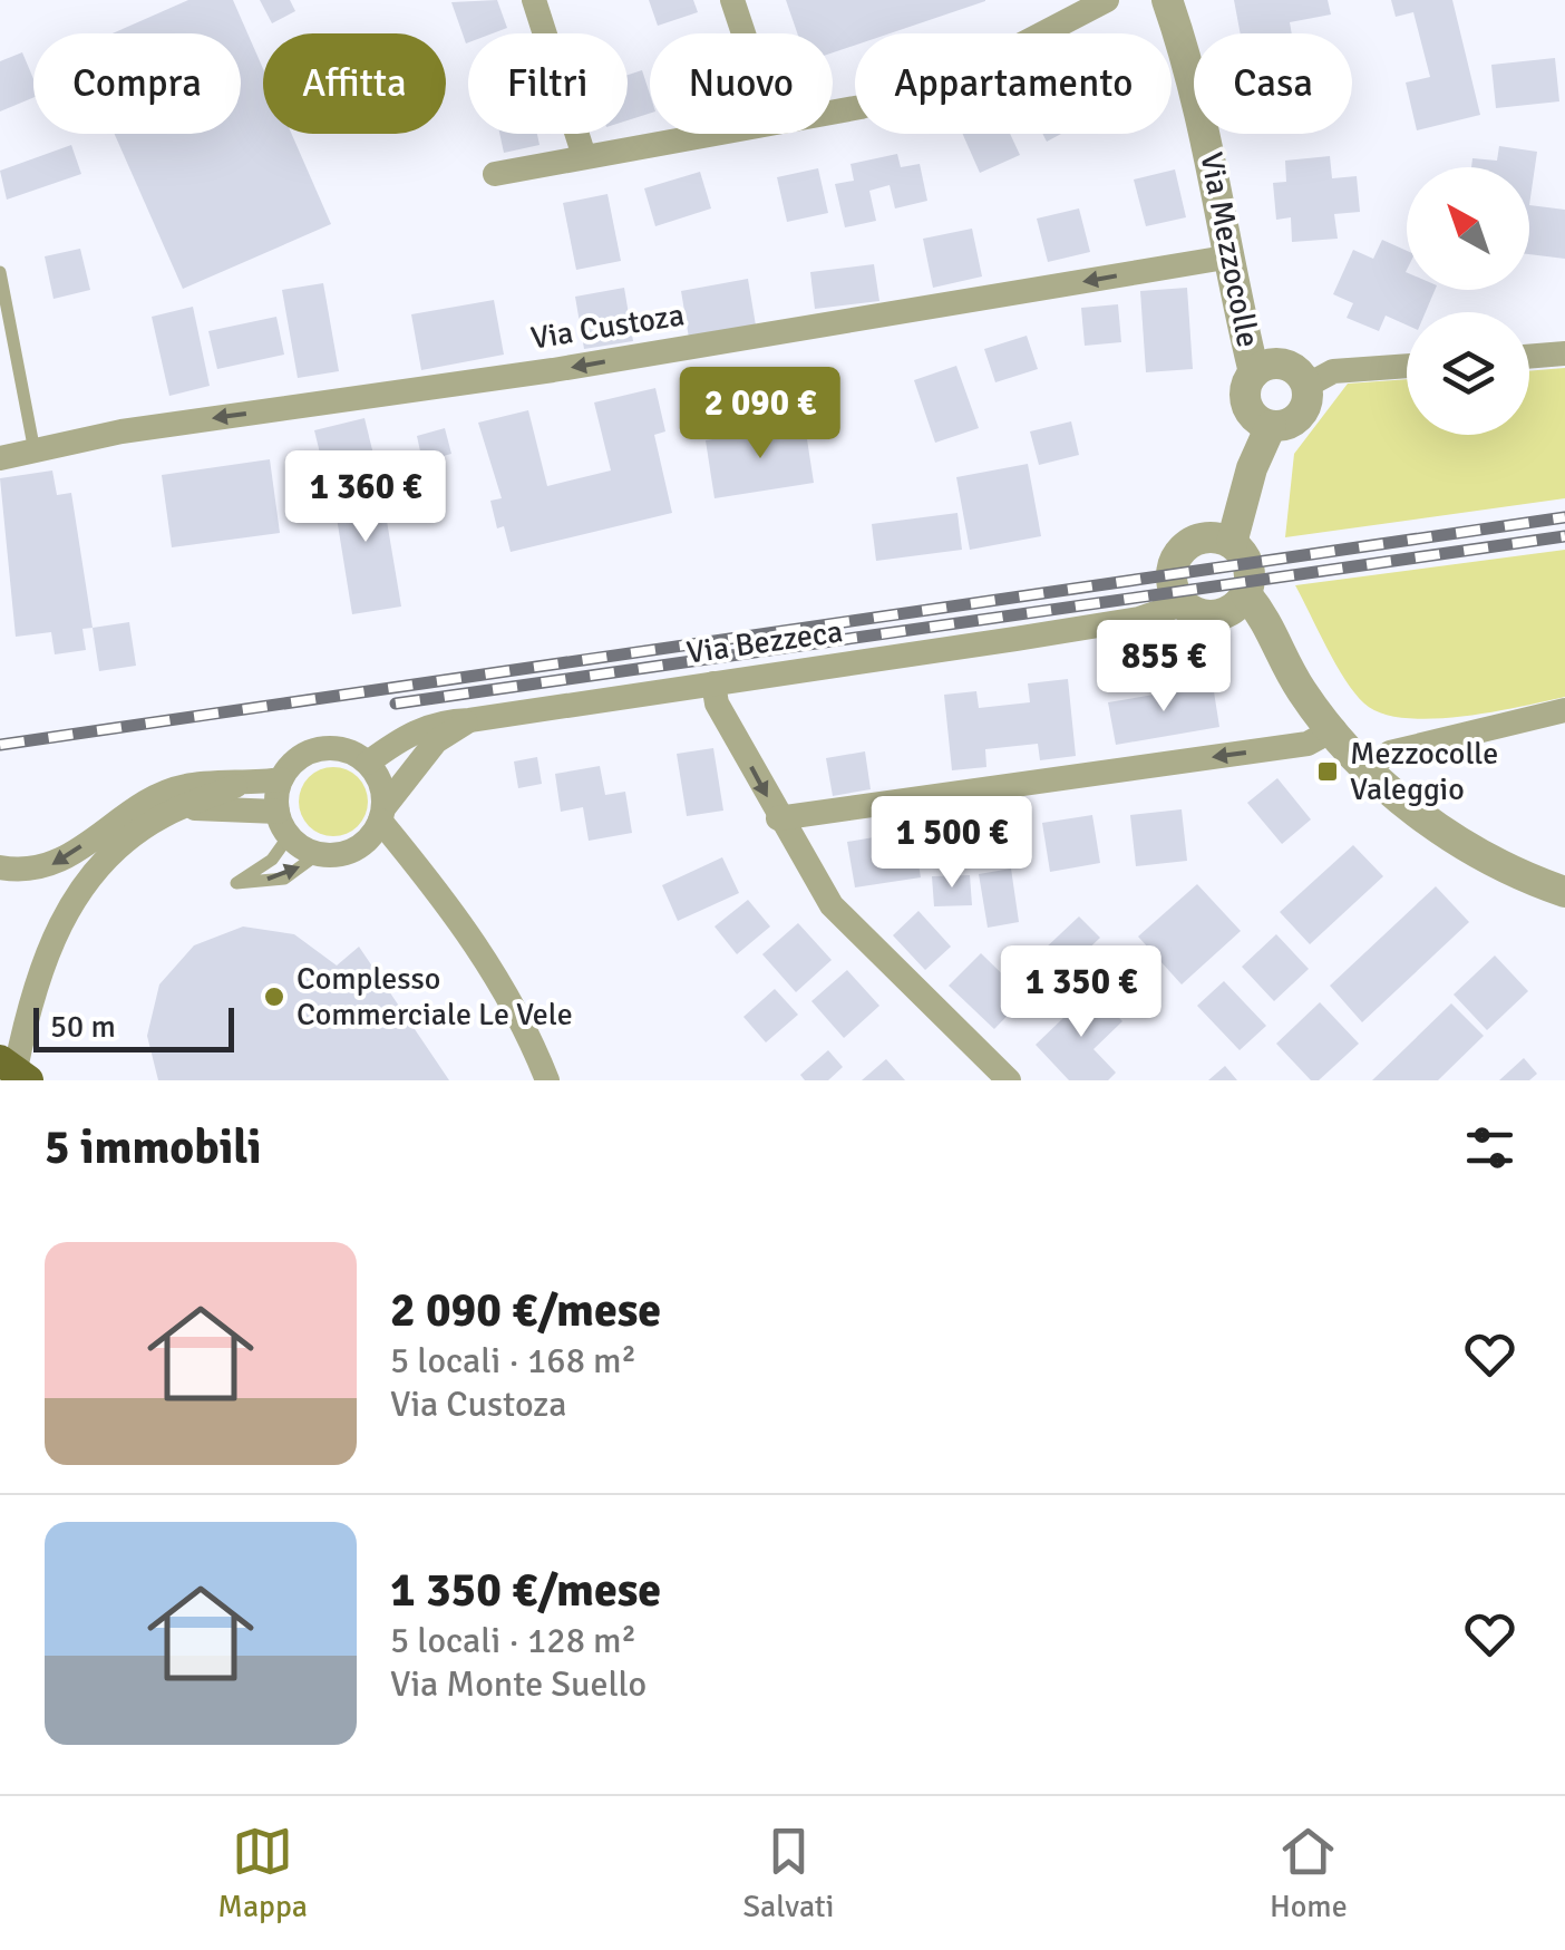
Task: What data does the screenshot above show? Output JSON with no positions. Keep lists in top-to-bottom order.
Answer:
{
  "streets": {
    "street": ["Via Mezzocolle", "Via Custoza", "Via Bezzeca"]
  },
  "crossings": [
    ["Via Mezzocolle", "Via Custoza"]
  ],
  "one_way": ["Via Custoza"],
  "places": {
    "transit": ["Mezzocolle Valeggio"],
    "other": ["Complesso Commerciale Le Vele"]
  },
  "scale_bar": "50 m",
  "north": "top left",
  "page": {
    "chip": [
      "Compra",
      "Affitta",
      "Filtri",
      "Nuovo",
      "Appartamento",
      "Casa"
    ],
    "price": [
      "2 090 €",
      "1 360 €",
      "855 €",
      "1 500 €",
      "1 350 €"
    ],
    "scale": "50 m",
    "heading": "5 immobili",
    "list": [
      {
        "name": "2 090 €/mese",
        "note": "5 locali · 168 m² · Via Custoza"
      },
      {
        "name": "1 350 €/mese",
        "note": "5 locali · 128 m² · Via Monte Suello"
      }
    ],
    "tabs": ["Mappa", "Salvati", "Home"]
  }
}
